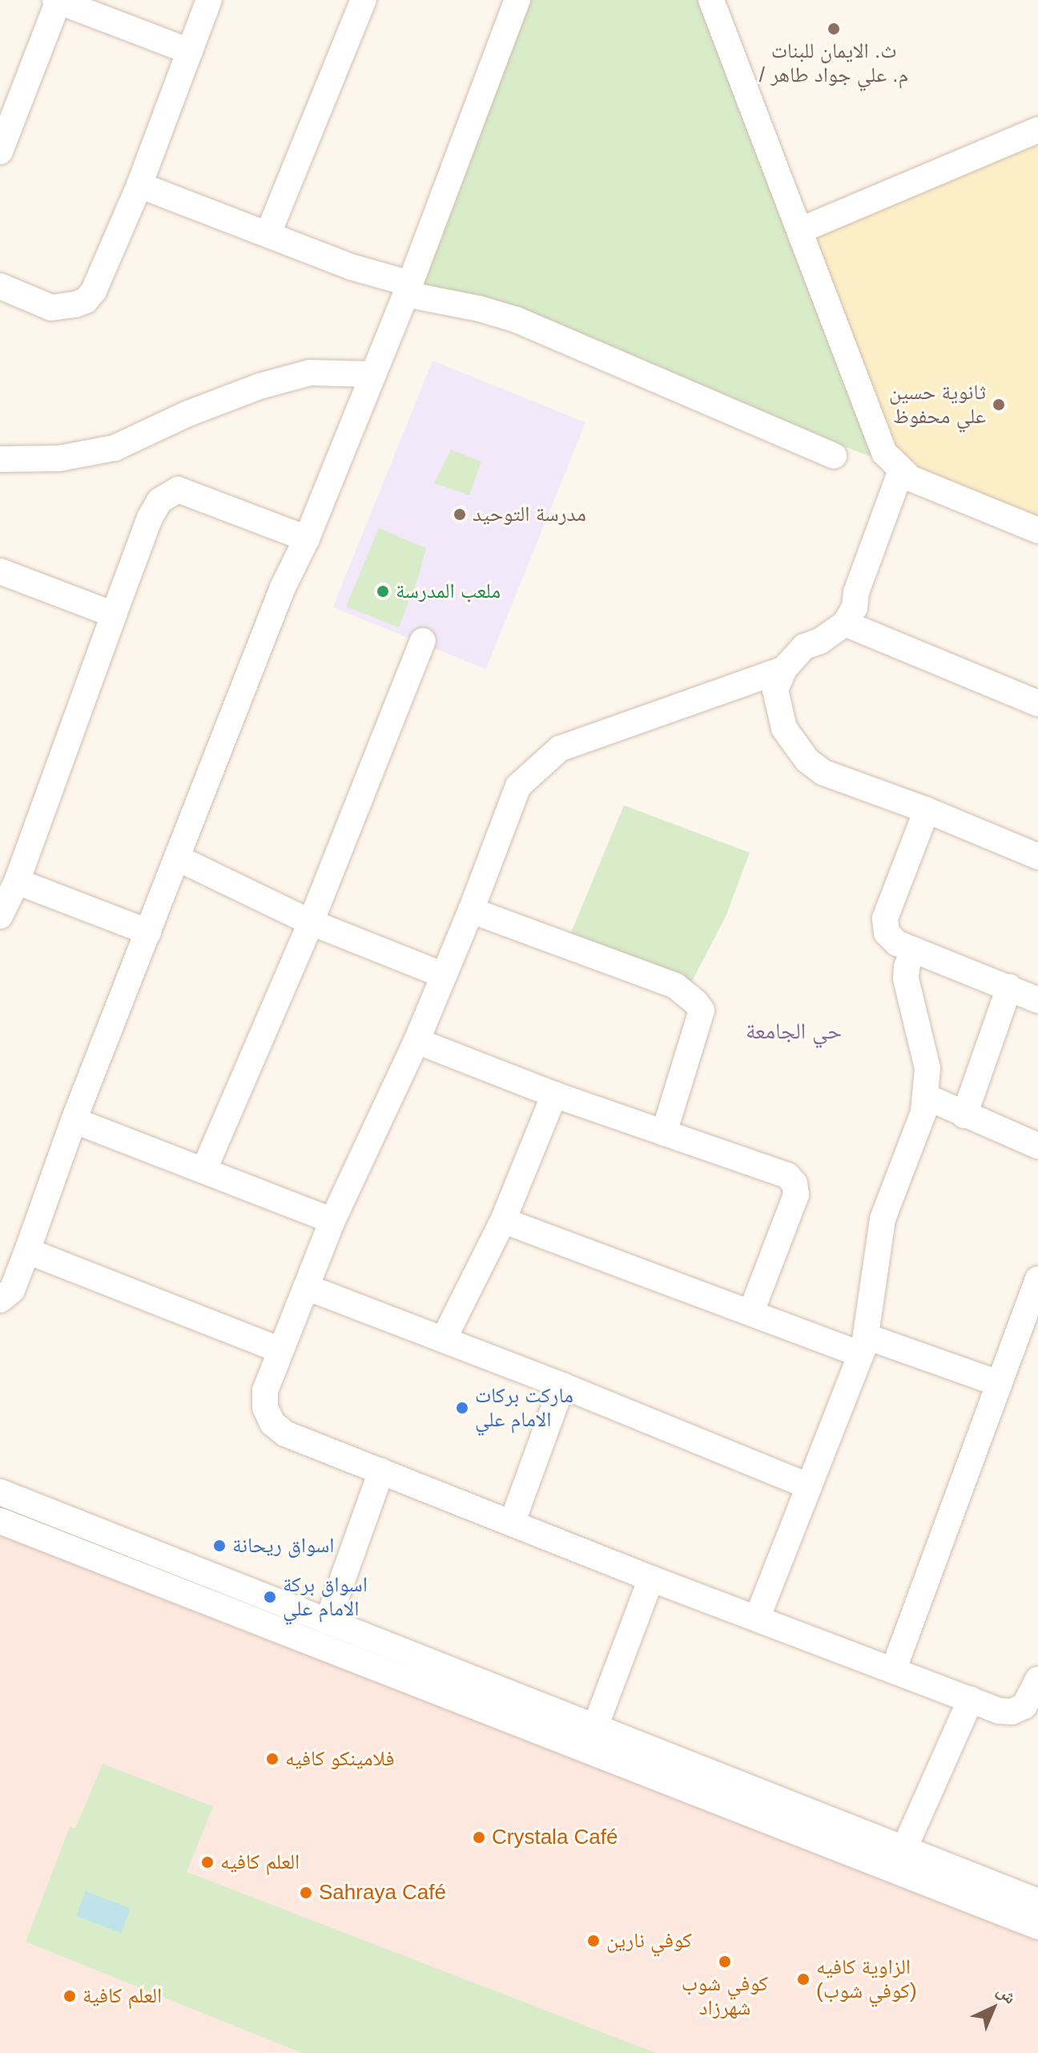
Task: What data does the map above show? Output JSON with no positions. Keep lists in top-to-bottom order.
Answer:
{
  "districts": ["حي الجامعة"],
  "places": [
    "ث. الايمان للبنات / م. علي جواد طاهر",
    "ثانوية حسين علي محفوظ",
    "مدرسة التوحيد",
    "ملعب المدرسة",
    "ماركت بركات الامام علي",
    "اسواق ريحانة",
    "اسواق بركة الامام علي",
    "فلامينكو كافيه",
    "Crystala Café",
    "العلم كافيه",
    "Sahraya Café",
    "كوفي نارين",
    "كوفي شوب شهرزاد",
    "الزاوية كافيه (كوفي شوب)",
    "العلم كافية"
  ],
  "north": "top right"
}
